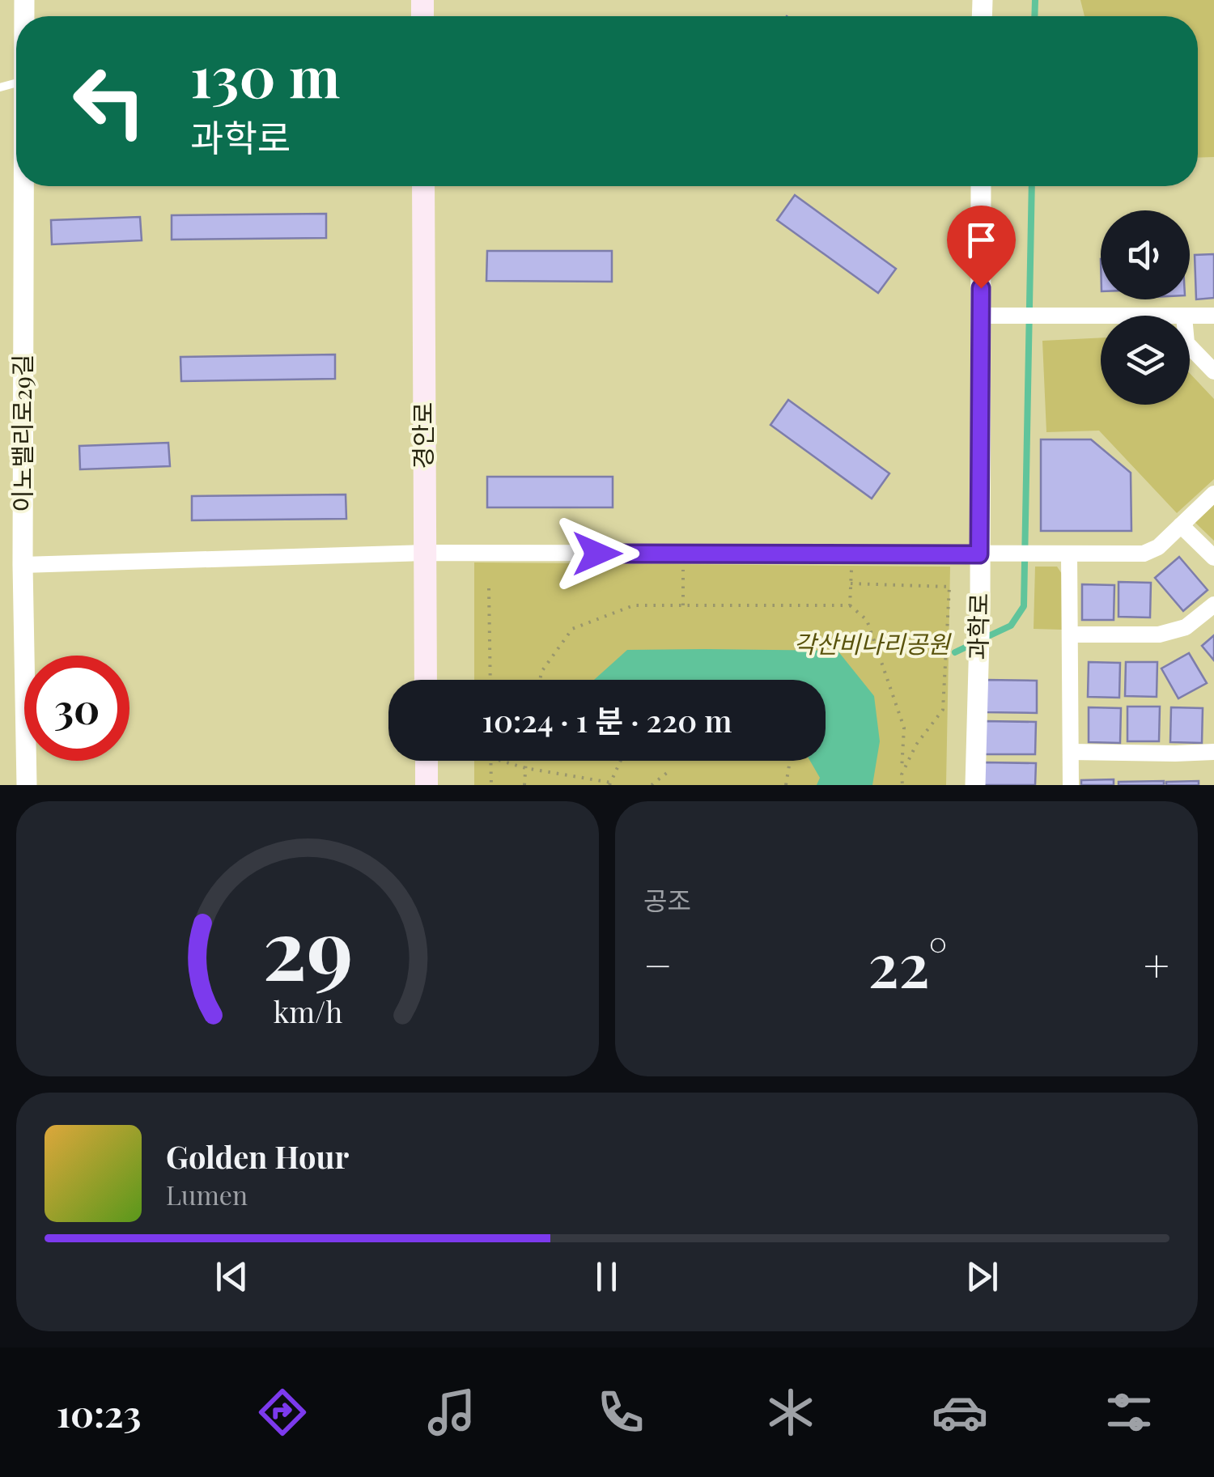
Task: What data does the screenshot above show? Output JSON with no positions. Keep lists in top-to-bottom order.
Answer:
{
  "streets": {
    "main road": ["경안로"],
    "street": ["이노밸리로29길", "과학로"]
  },
  "parks": ["각산비나리공원"],
  "page": {
    "turn": ["130 m", "과학로"],
    "limit": "30",
    "trip": "10:24 · 1 분 · 220 m",
    "tile": "공조",
    "heat": ["−", "22°", "+"],
    "song": ["Golden Hour", "Lumen"],
    "tabs": "10:23",
    "gauge": ["29", "km/h"]
  }
}
